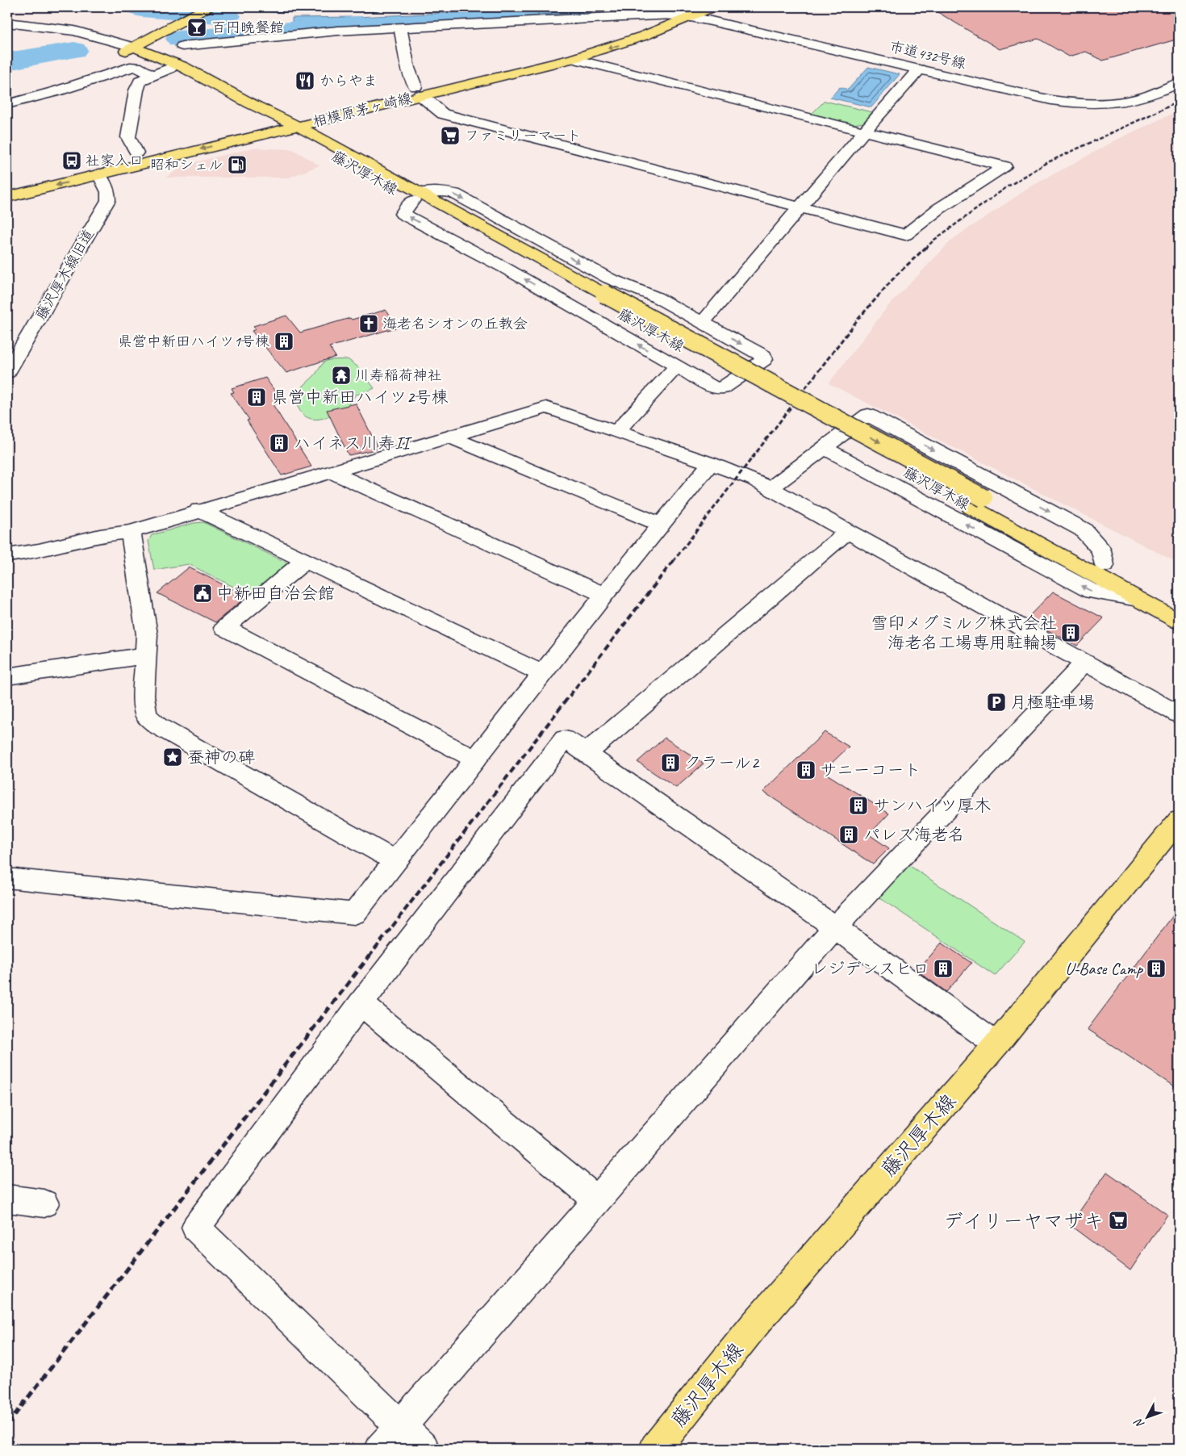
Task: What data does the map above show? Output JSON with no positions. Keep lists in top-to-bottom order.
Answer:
{
  "streets": {
    "main road": ["相模原茅ヶ崎線", "藤沢厚木線"],
    "street": ["市道432号線", "藤沢厚木線旧道"]
  },
  "crossings": [
    ["市道432号線", "相模原茅ヶ崎線"],
    ["相模原茅ヶ崎線", "藤沢厚木線"],
    ["相模原茅ヶ崎線", "藤沢厚木線旧道"]
  ],
  "places": {
    "bar": ["百円晩餐館"],
    "restaurant": ["からやま"],
    "supermarket": ["ファミリーマート", "デイリーヤマザキ"],
    "bus stop": ["社家入口"],
    "fuel station": ["昭和シェル"],
    "church": ["海老名シオンの丘教会"],
    "building": [
      "県営中新田ハイツ1号棟",
      "県営中新田ハイツ2号棟",
      "ハイネス川寿II",
      "雪印メグミルク株式会社 海老名工場専用駐輪場",
      "クラール2",
      "サニーコート",
      "サンハイツ厚木",
      "パレス海老名",
      "レジデンスヒロ",
      "U-Base Camp"
    ],
    "temple": ["川寿稲荷神社"],
    "public building": ["中新田自治会館"],
    "parking": ["月極駐車場"],
    "place": ["蚕神の碑"]
  },
  "north": "bottom left"
}
